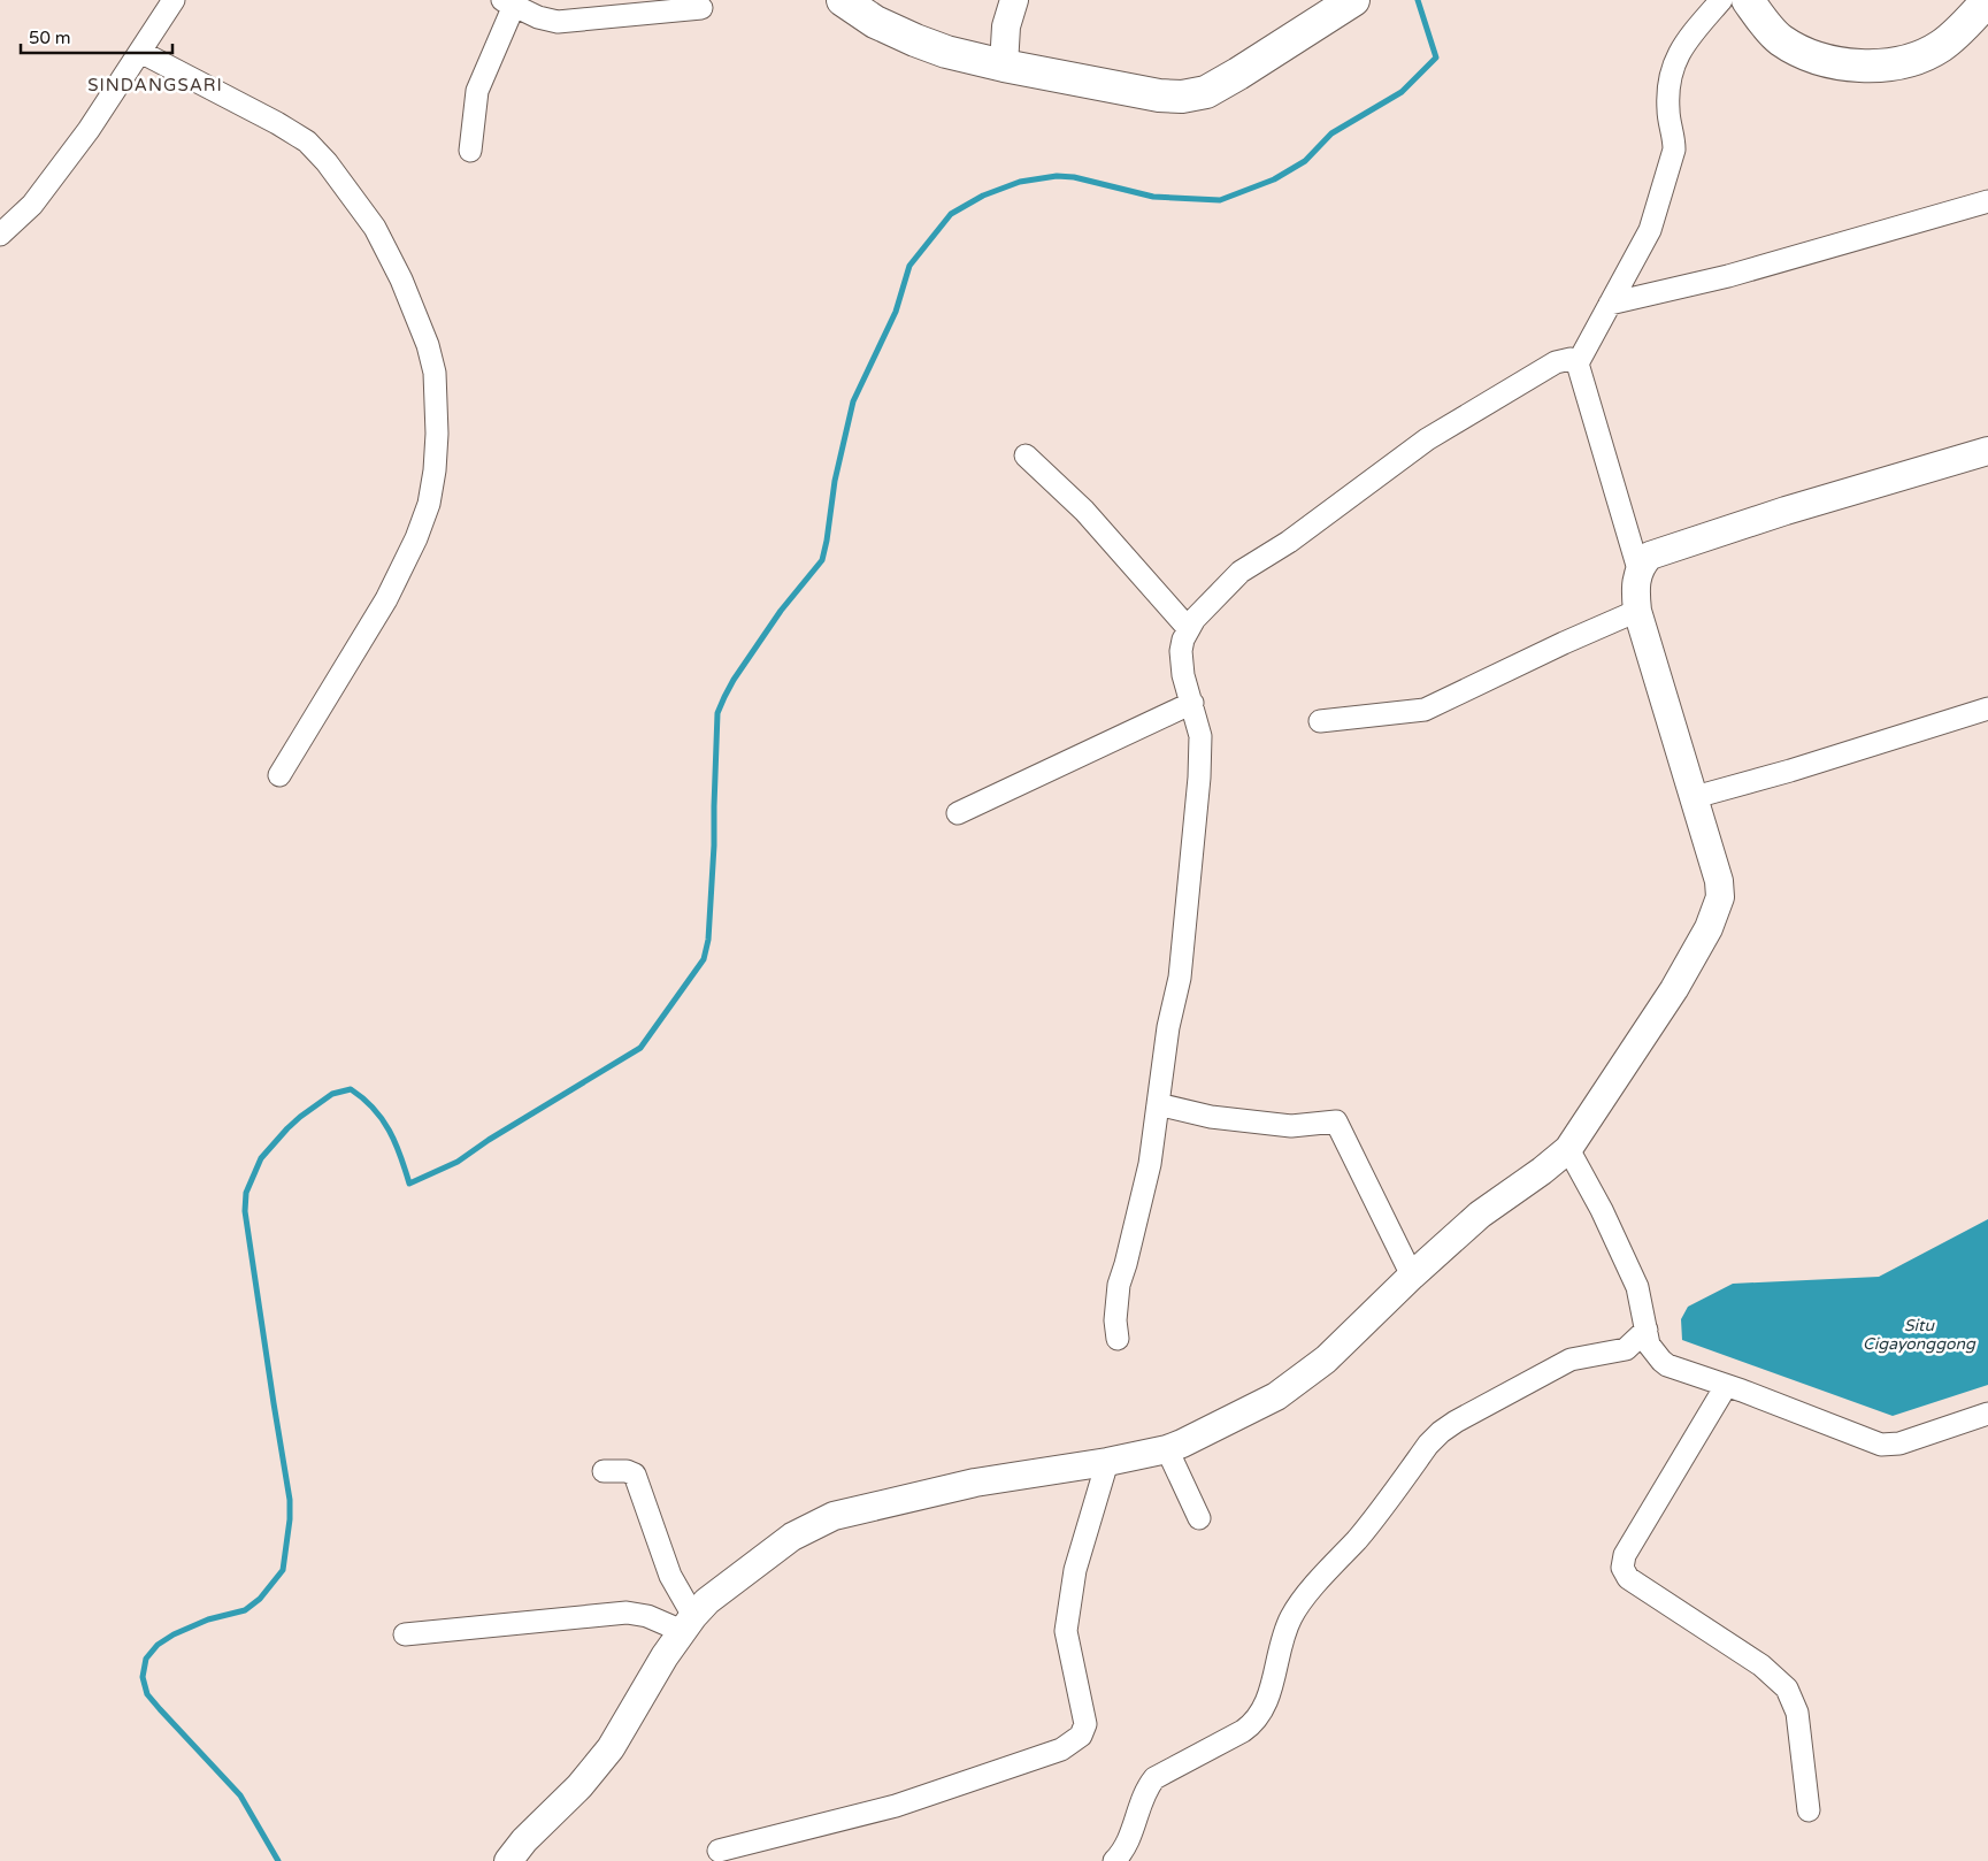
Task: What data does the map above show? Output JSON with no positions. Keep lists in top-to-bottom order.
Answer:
{
  "districts": ["SINDANGSARI"],
  "water": ["Situ Cigayonggong"],
  "scale_bar": "50 m"
}
